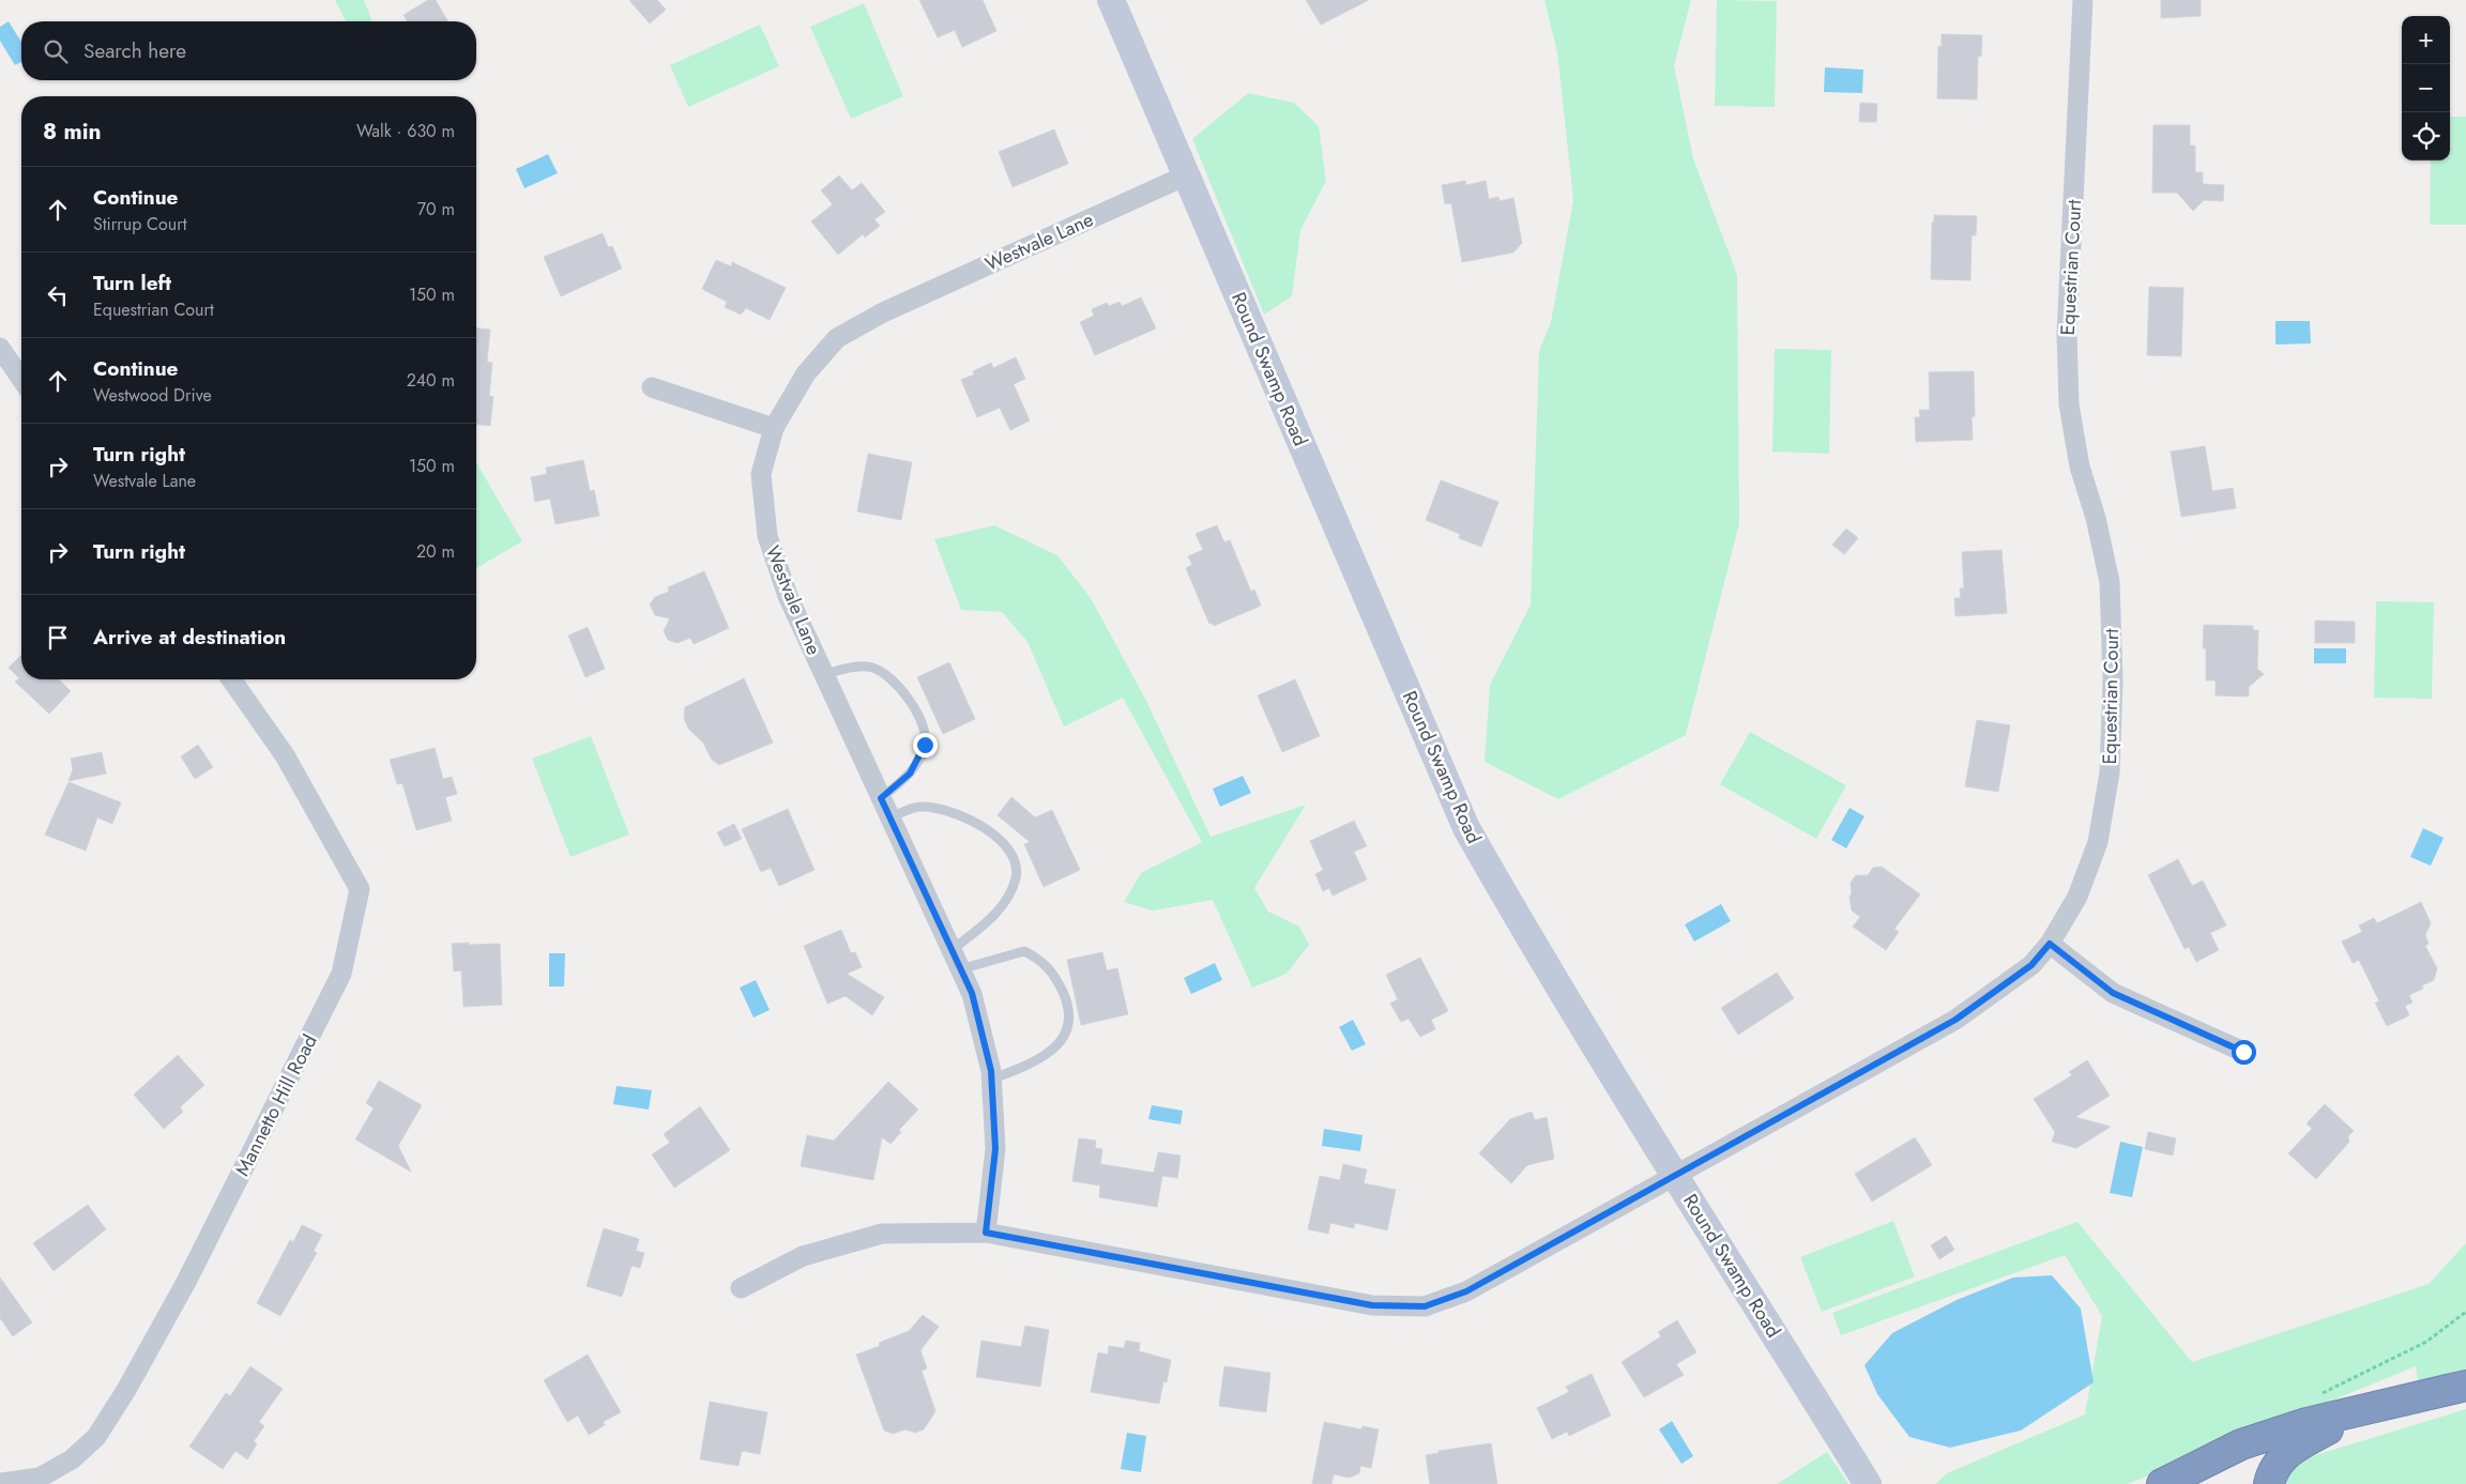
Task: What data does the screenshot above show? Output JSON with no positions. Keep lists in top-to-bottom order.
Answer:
{
  "streets": {
    "street": [
      "Westvale Lane",
      "Equestrian Court",
      "Round Swamp Road",
      "Mannetto Hill Road"
    ]
  },
  "crossings": [
    ["Westvale Lane", "Equestrian Court"],
    ["Westvale Lane", "Round Swamp Road"],
    ["Equestrian Court", "Round Swamp Road"]
  ],
  "page": {
    "map_buttons": ["+", "−"],
    "search": "Search here",
    "heading": ["8 min", "Walk · 630 m"],
    "list": [
      ["Continue", "Stirrup Court", "70 m"],
      ["Turn left", "Equestrian Court", "150 m"],
      ["Continue", "Westwood Drive", "240 m"],
      ["Turn right", "Westvale Lane", "150 m"],
      ["Turn right", "20 m"],
      "Arrive at destination"
    ]
  }
}
